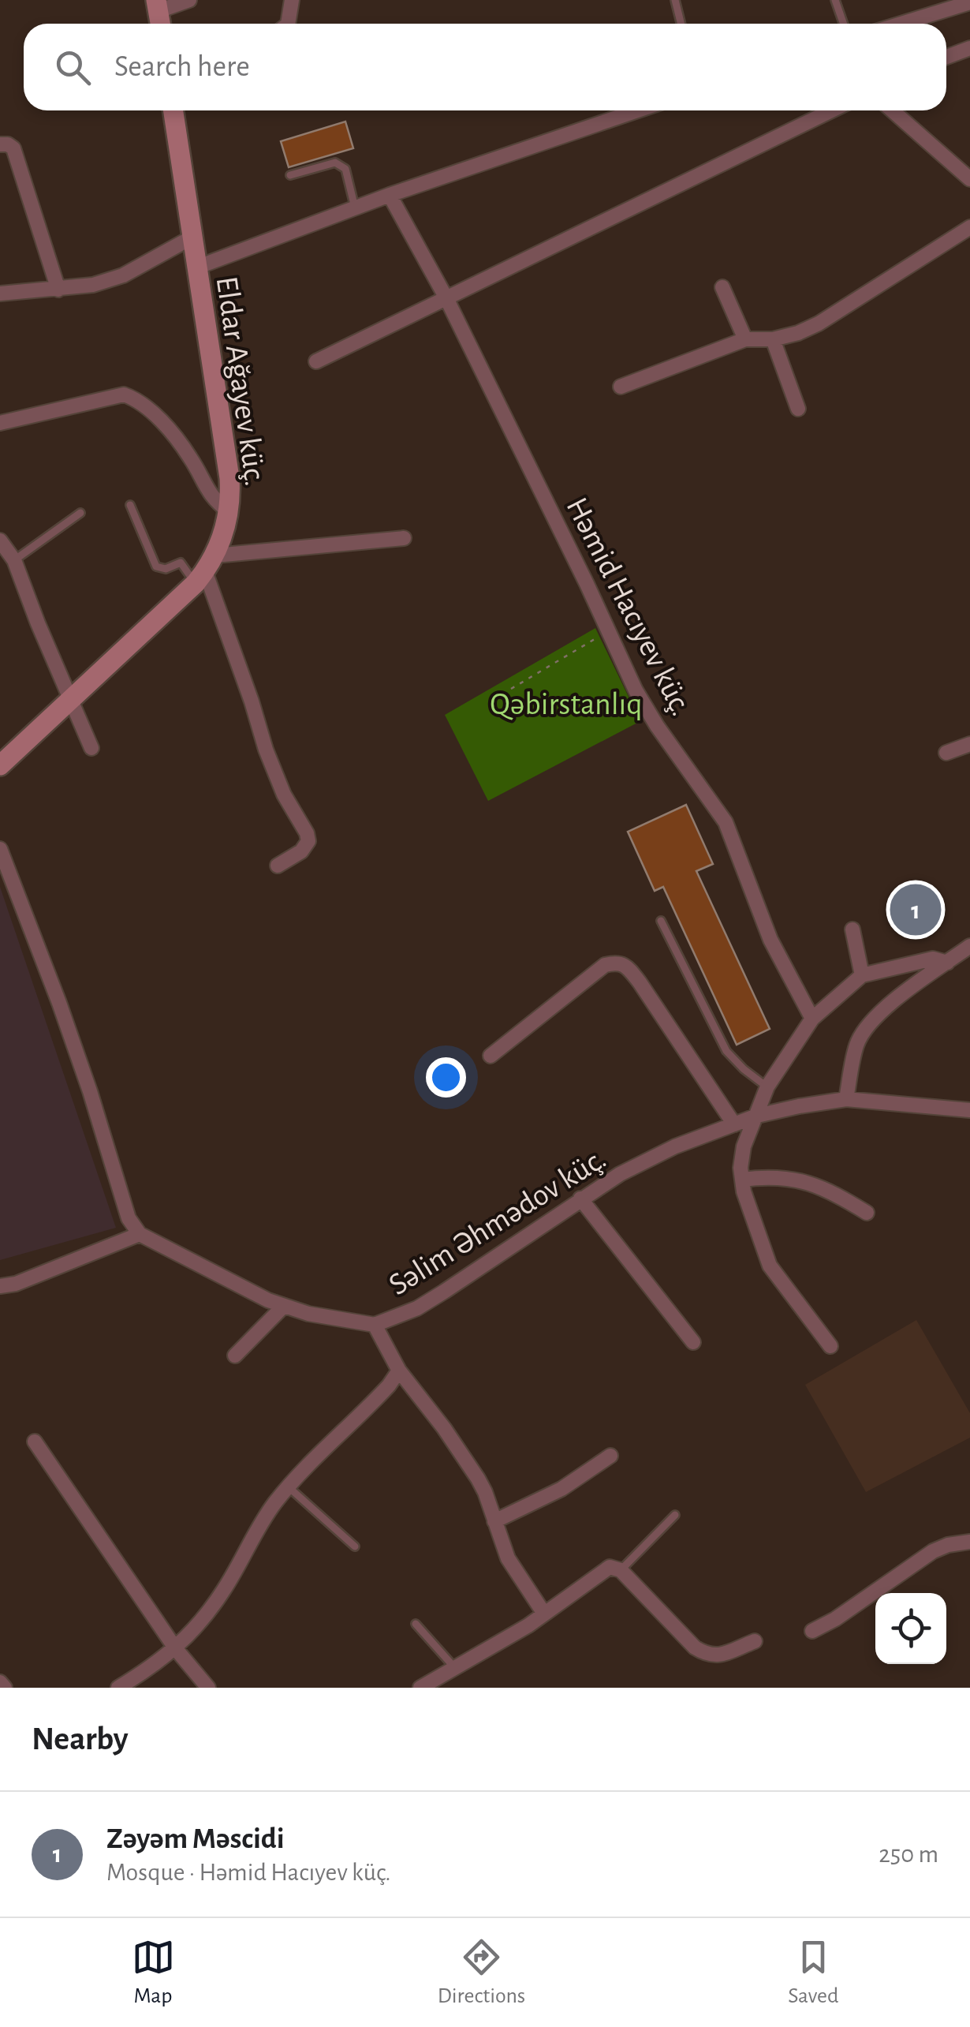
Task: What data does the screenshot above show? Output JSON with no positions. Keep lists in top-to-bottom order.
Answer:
{
  "streets": {
    "main road": ["Eldar Ağayev küç."],
    "street": ["Həmid Hacıyev küç.", "Səlim Əhmədov küç."]
  },
  "parks": ["Qəbirstanlıq"],
  "page": {
    "search": "Search here",
    "pins": "1",
    "heading": "Nearby",
    "list": [
      {
        "mark": "1",
        "name": "Zəyəm Məscidi",
        "note": "Mosque · Həmid Hacıyev küç.",
        "value": "250 m"
      }
    ],
    "nav": ["Map", "Directions", "Saved"]
  }
}
